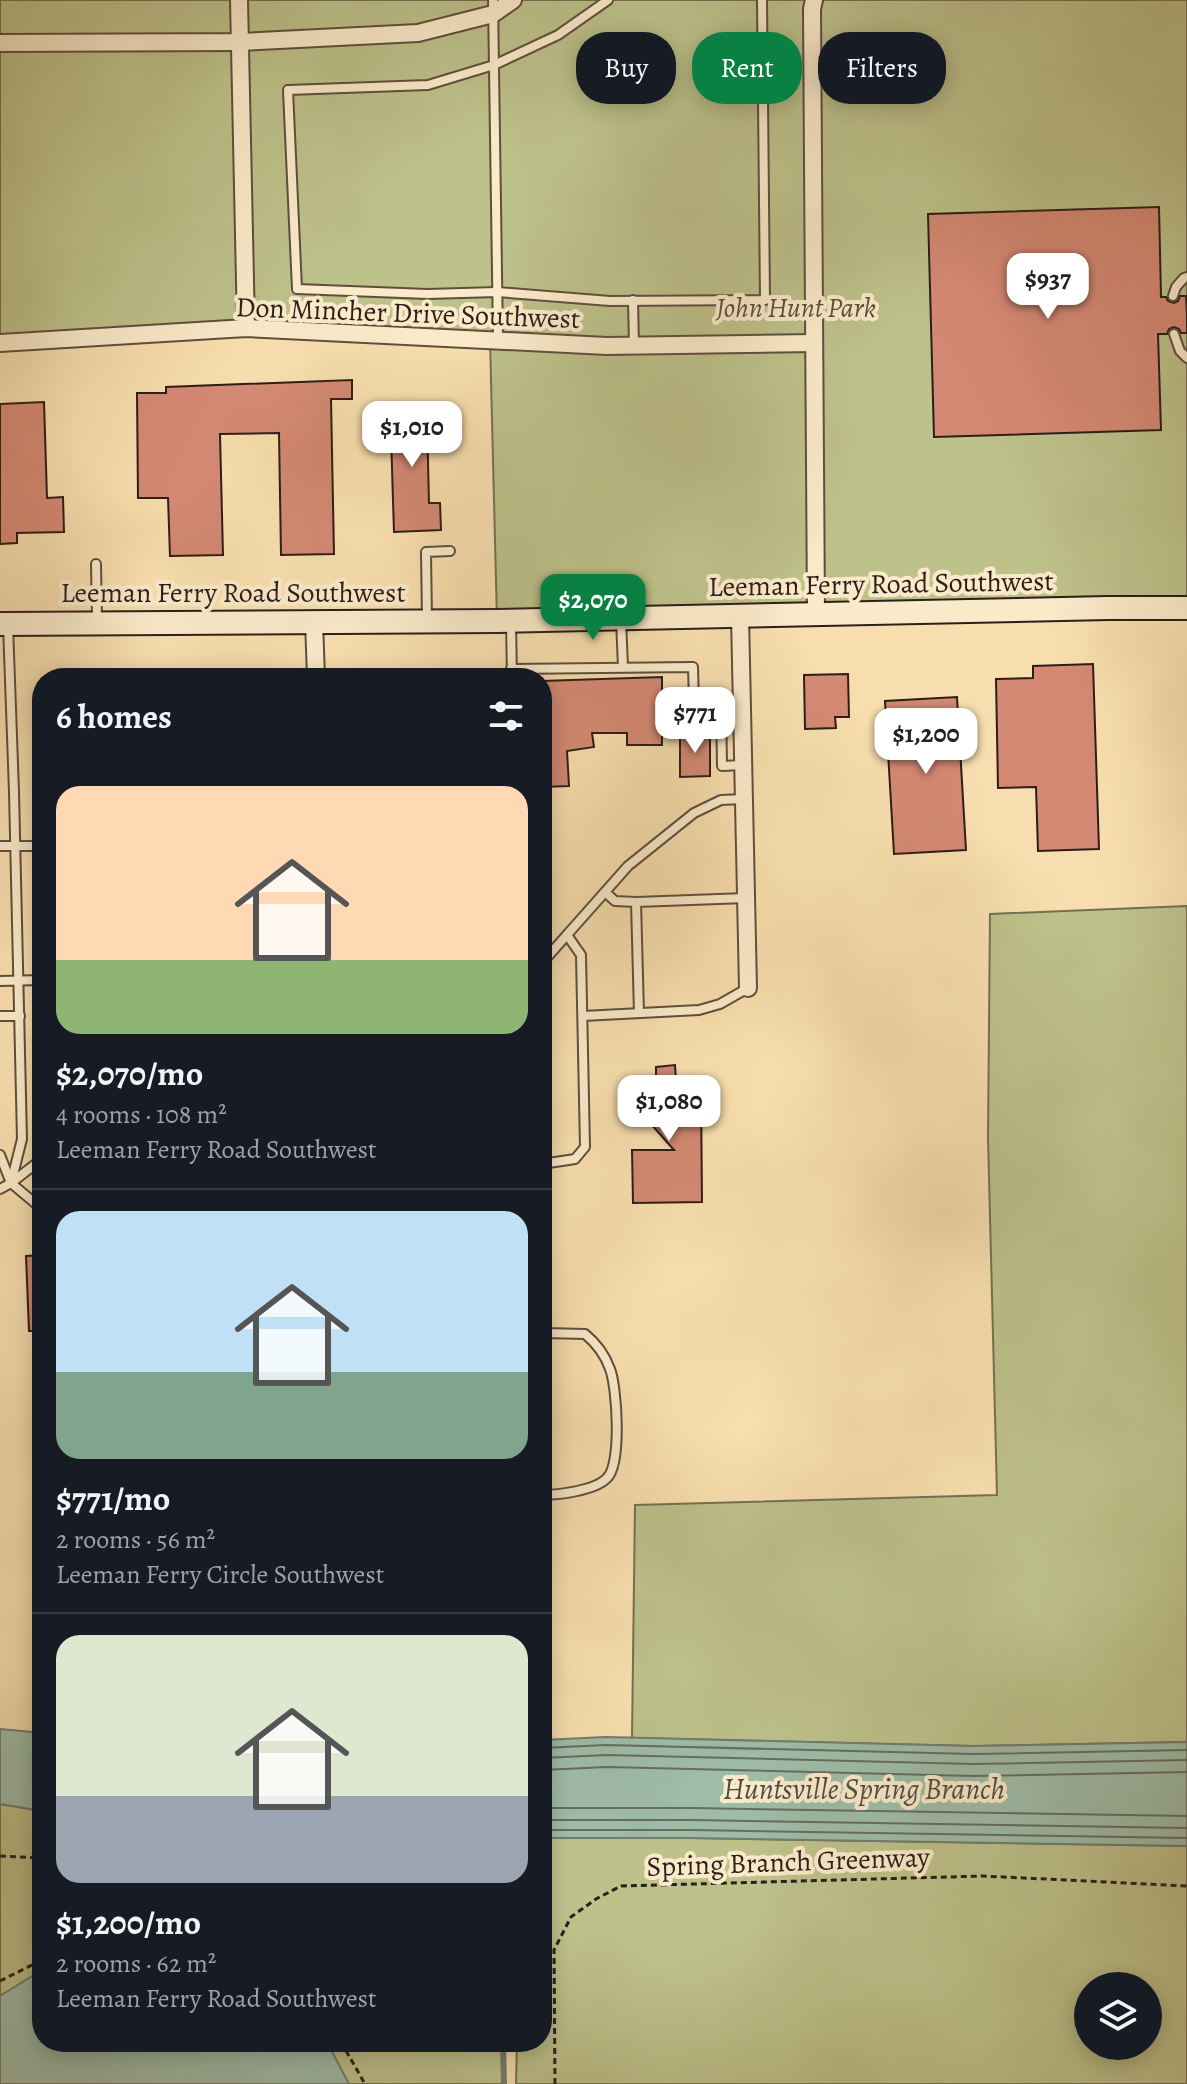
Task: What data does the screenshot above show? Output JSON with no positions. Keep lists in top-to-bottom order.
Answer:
{
  "streets": {
    "street": ["Don Mincher Drive Southwest", "Leeman Ferry Road Southwest"],
    "path": ["Spring Branch Greenway"]
  },
  "water": ["Huntsville Spring Branch"],
  "parks": ["John Hunt Park"],
  "page": {
    "chip": ["Buy", "Rent", "Filters"],
    "price": [
      "$937",
      "$1,010",
      "$2,070",
      "$771",
      "$1,200",
      "$1,080"
    ],
    "heading": "6 homes",
    "list": [
      {
        "name": "$2,070/mo",
        "note": "4 rooms · 108 m² · Leeman Ferry Road Southwest"
      },
      {
        "name": "$771/mo",
        "note": "2 rooms · 56 m² · Leeman Ferry Circle Southwest"
      },
      {
        "name": "$1,200/mo",
        "note": "2 rooms · 62 m² · Leeman Ferry Road Southwest"
      }
    ]
  }
}
